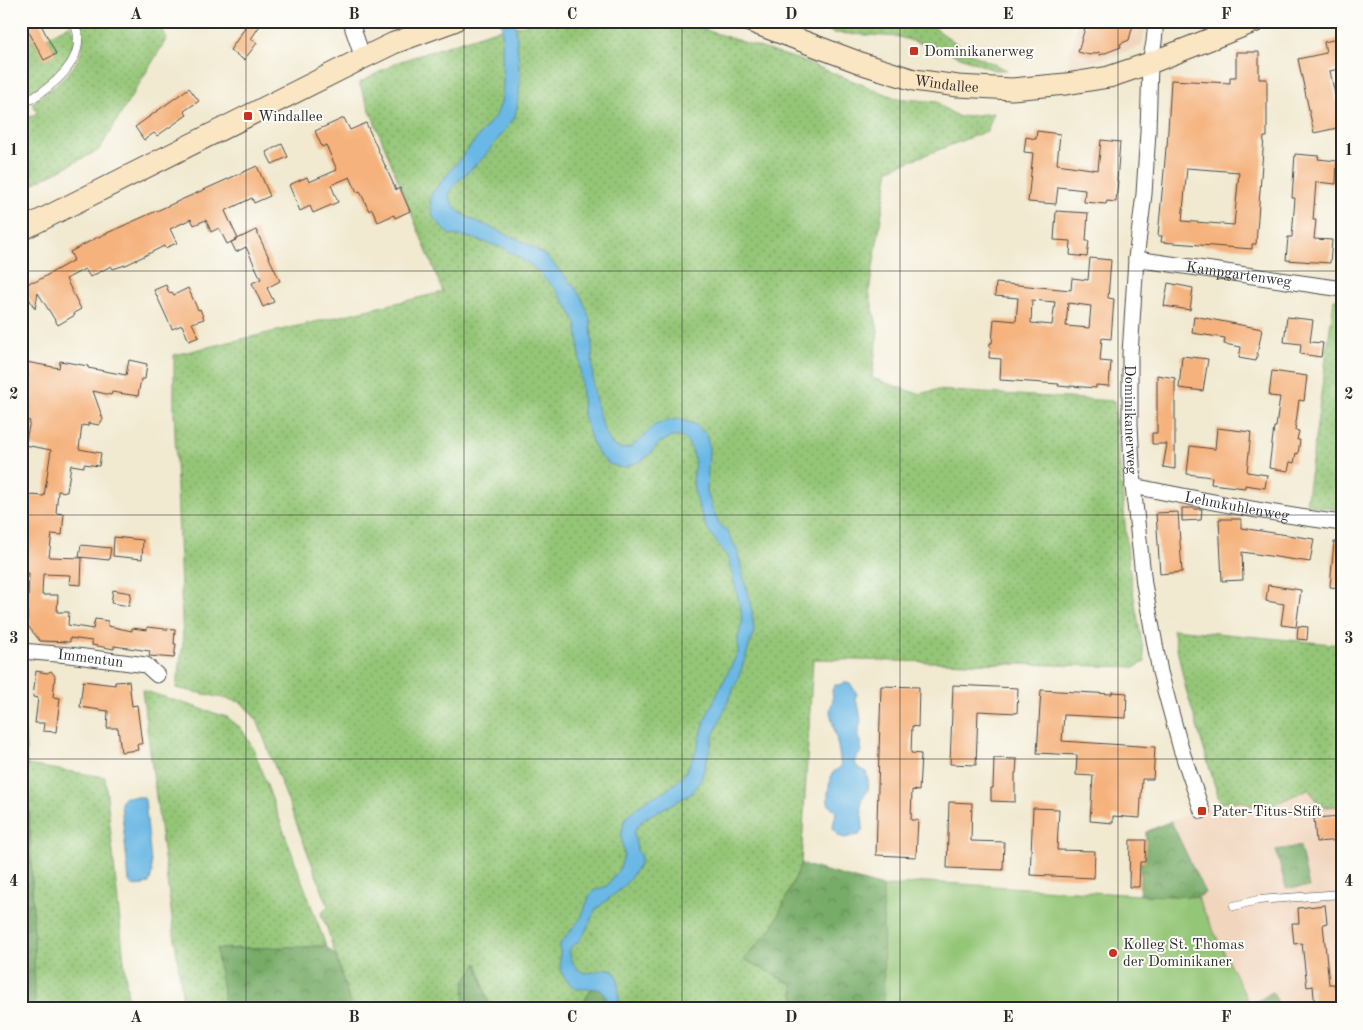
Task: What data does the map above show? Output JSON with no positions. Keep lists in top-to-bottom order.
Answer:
{
  "streets": {
    "main road": ["Windallee"],
    "street": [
      "Kampgartenweg",
      "Dominikanerweg",
      "Lehmkuhlenweg",
      "Immentun"
    ]
  },
  "crossings": [
    ["Windallee", "Dominikanerweg"],
    ["Kampgartenweg", "Dominikanerweg"],
    ["Dominikanerweg", "Lehmkuhlenweg"]
  ],
  "places": {
    "transit": ["Dominikanerweg", "Windallee", "Pater-Titus-Stift"],
    "other": ["Kolleg St. Thomas der Dominikaner"]
  },
  "grid": {
    "columns": [
      "A",
      "B",
      "C",
      "D",
      "E",
      "F"
    ],
    "rows": [
      "1",
      "2",
      "3",
      "4"
    ]
  }
}
